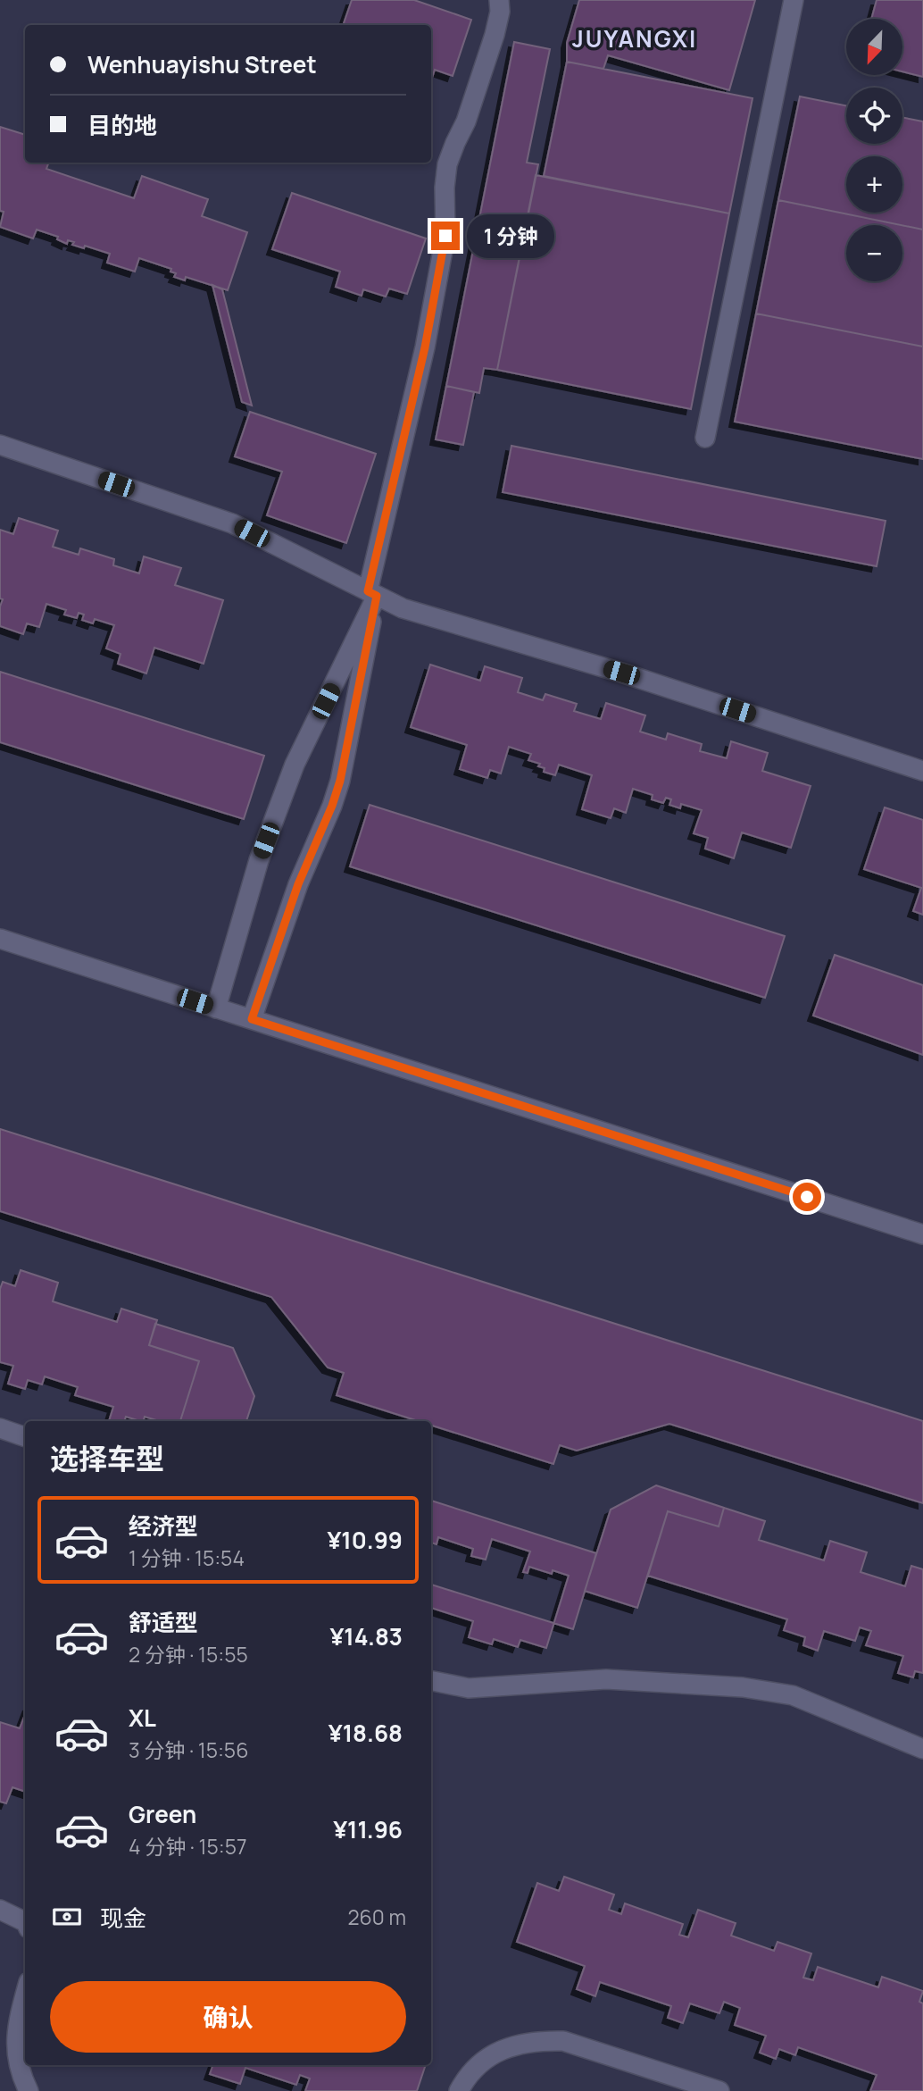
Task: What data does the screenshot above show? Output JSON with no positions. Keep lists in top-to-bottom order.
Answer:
{
  "districts": ["JUYANGXI"],
  "north": "bottom left",
  "page": {
    "map_buttons": ["+", "−"],
    "banner": ["Wenhuayishu Street", "目的地"],
    "bubble": "1 分钟",
    "heading": "选择车型",
    "list": [
      {
        "name": "经济型",
        "note": "1 分钟 · 15:54",
        "value": "¥10.99"
      },
      {
        "name": "舒适型",
        "note": "2 分钟 · 15:55",
        "value": "¥14.83"
      },
      {
        "name": "XL",
        "note": "3 分钟 · 15:56",
        "value": "¥18.68"
      },
      {
        "name": "Green",
        "note": "4 分钟 · 15:57",
        "value": "¥11.96"
      }
    ],
    "pay": ["现金", "260 m"],
    "buttons": "确认"
  }
}
